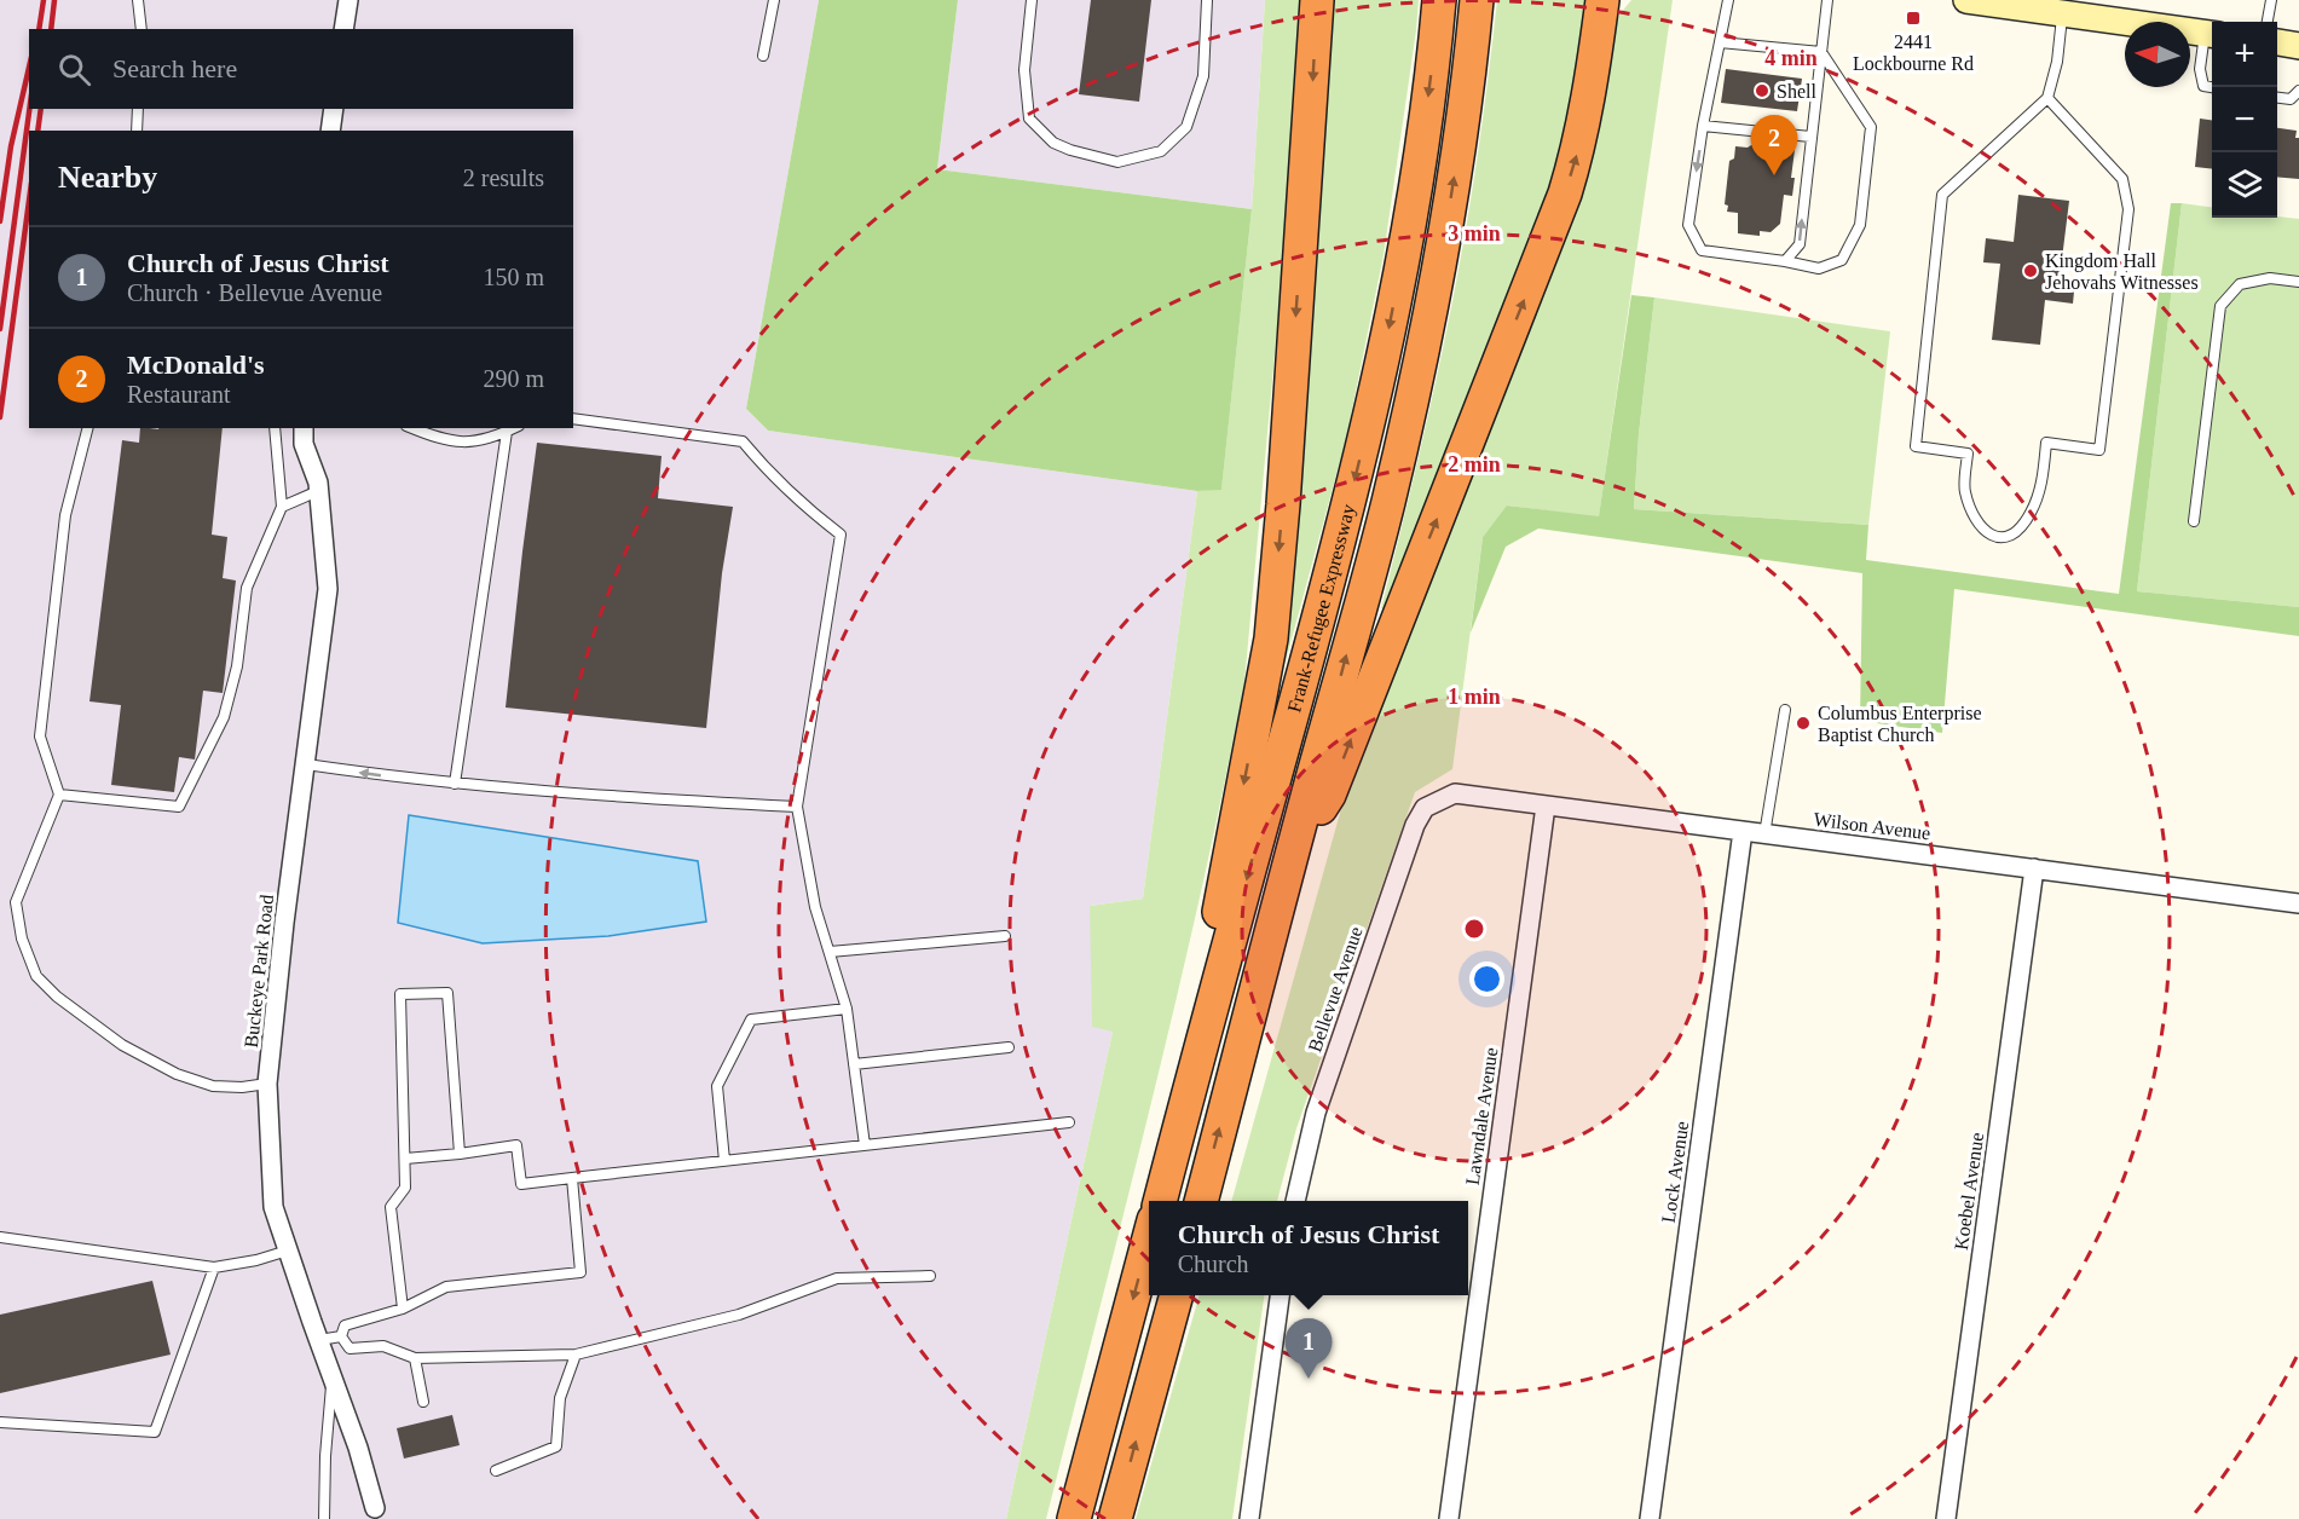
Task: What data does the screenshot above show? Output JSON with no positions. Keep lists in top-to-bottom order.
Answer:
{
  "streets": {
    "highway": ["Frank-Refugee Expressway"],
    "street": [
      "Wilson Avenue",
      "Buckeye Park Road",
      "Bellevue Avenue",
      "Lawndale Avenue",
      "Lock Avenue",
      "Koebel Avenue"
    ]
  },
  "crossings": [
    ["Wilson Avenue", "Bellevue Avenue"],
    ["Wilson Avenue", "Lawndale Avenue"],
    ["Wilson Avenue", "Lock Avenue"],
    ["Wilson Avenue", "Koebel Avenue"]
  ],
  "places": {
    "transit": ["2441 Lockbourne Rd"],
    "other": ["Shell", "Kingdom Hall Jehovahs Witnesses", "Columbus Enterprise Baptist Church"]
  },
  "north": "left",
  "page": {
    "map_buttons": ["+", "−"],
    "search": "Search here",
    "pins": ["2", "1"],
    "heading": ["Nearby", "2 results"],
    "list": [
      {
        "mark": "1",
        "name": "Church of Jesus Christ",
        "note": "Church · Bellevue Avenue",
        "value": "150 m"
      },
      {
        "mark": "2",
        "name": "McDonald's",
        "note": "Restaurant",
        "value": "290 m"
      }
    ],
    "popup": ["Church of Jesus Christ", "Church"]
  },
  "rings": [
    "4 min",
    "3 min",
    "2 min",
    "1 min"
  ]
}
